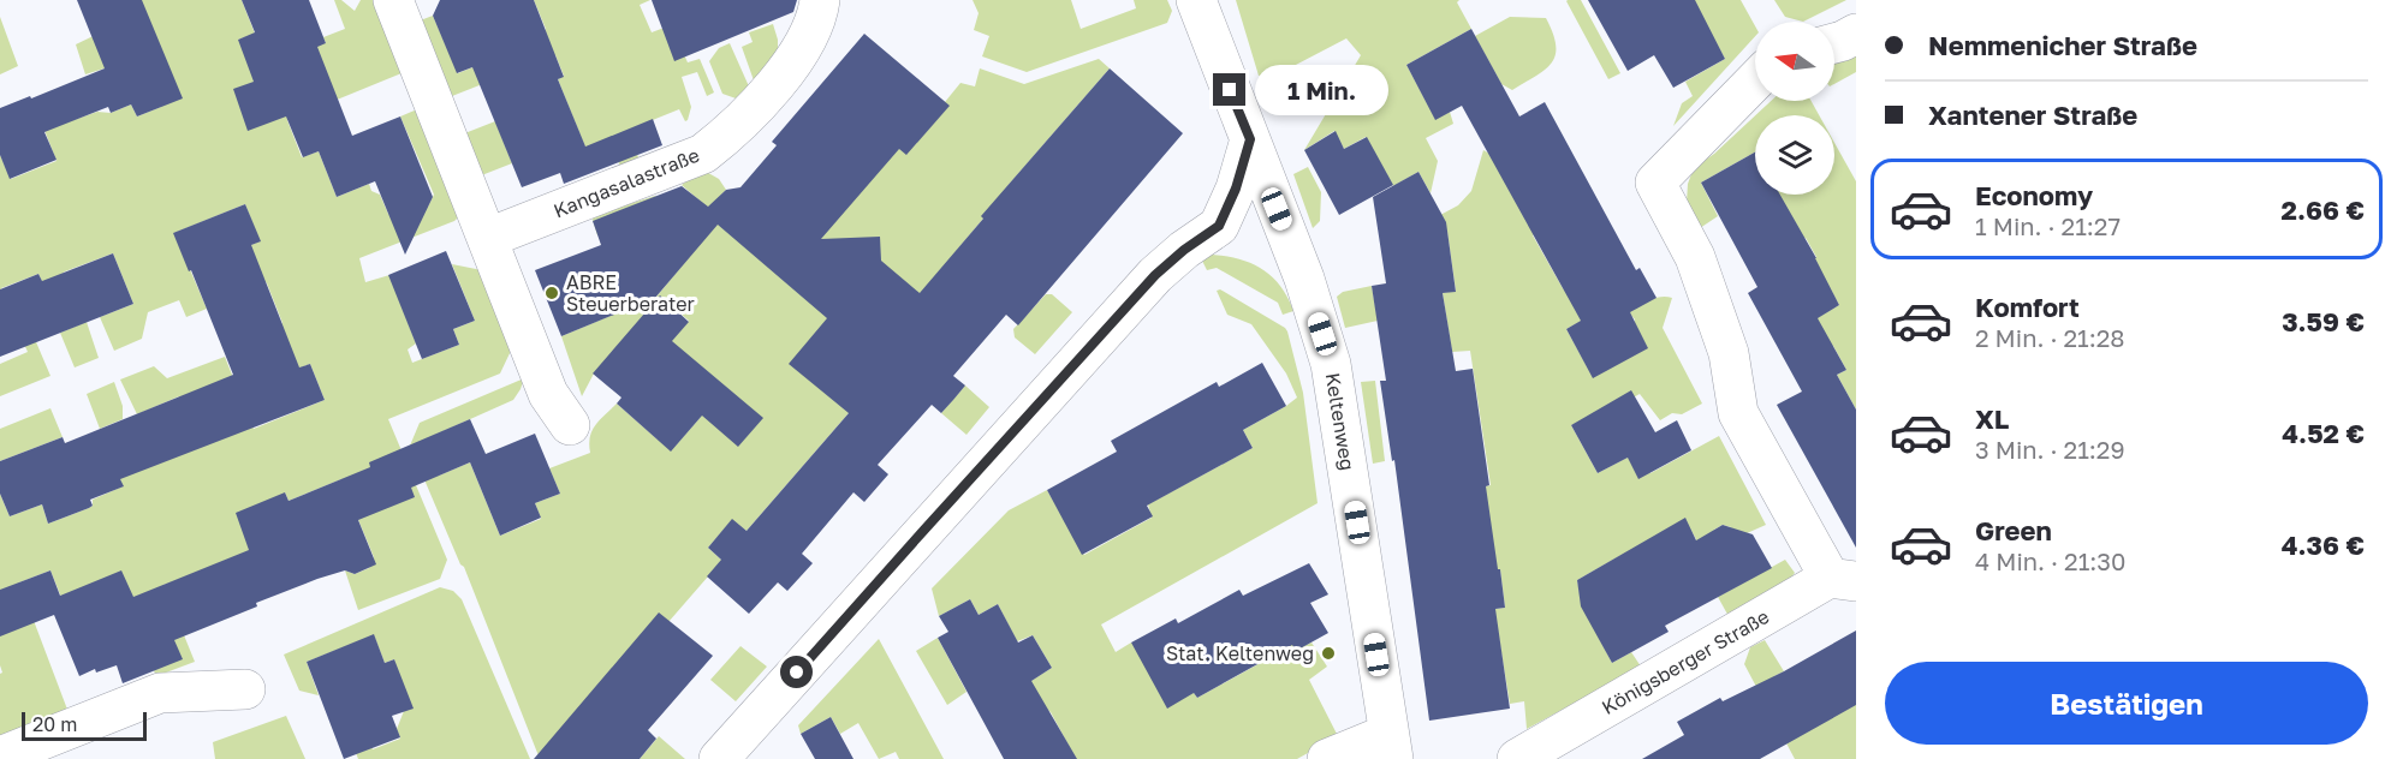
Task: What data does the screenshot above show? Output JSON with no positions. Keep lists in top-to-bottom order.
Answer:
{
  "streets": {
    "street": ["Kangasalastraße", "Keltenweg", "Königsberger Straße"]
  },
  "places": ["ABRE Steuerberater", "Stat. Keltenweg"],
  "scale_bar": "20 m",
  "north": "left",
  "page": {
    "banner": ["Nemmenicher Straße", "Xantener Straße"],
    "bubble": "1 Min.",
    "list": [
      {
        "name": "Economy",
        "note": "1 Min. · 21:27",
        "value": "2.66 €"
      },
      {
        "name": "Komfort",
        "note": "2 Min. · 21:28",
        "value": "3.59 €"
      },
      {
        "name": "XL",
        "note": "3 Min. · 21:29",
        "value": "4.52 €"
      },
      {
        "name": "Green",
        "note": "4 Min. · 21:30",
        "value": "4.36 €"
      }
    ],
    "buttons": "Bestätigen",
    "scale": "20 m"
  }
}
